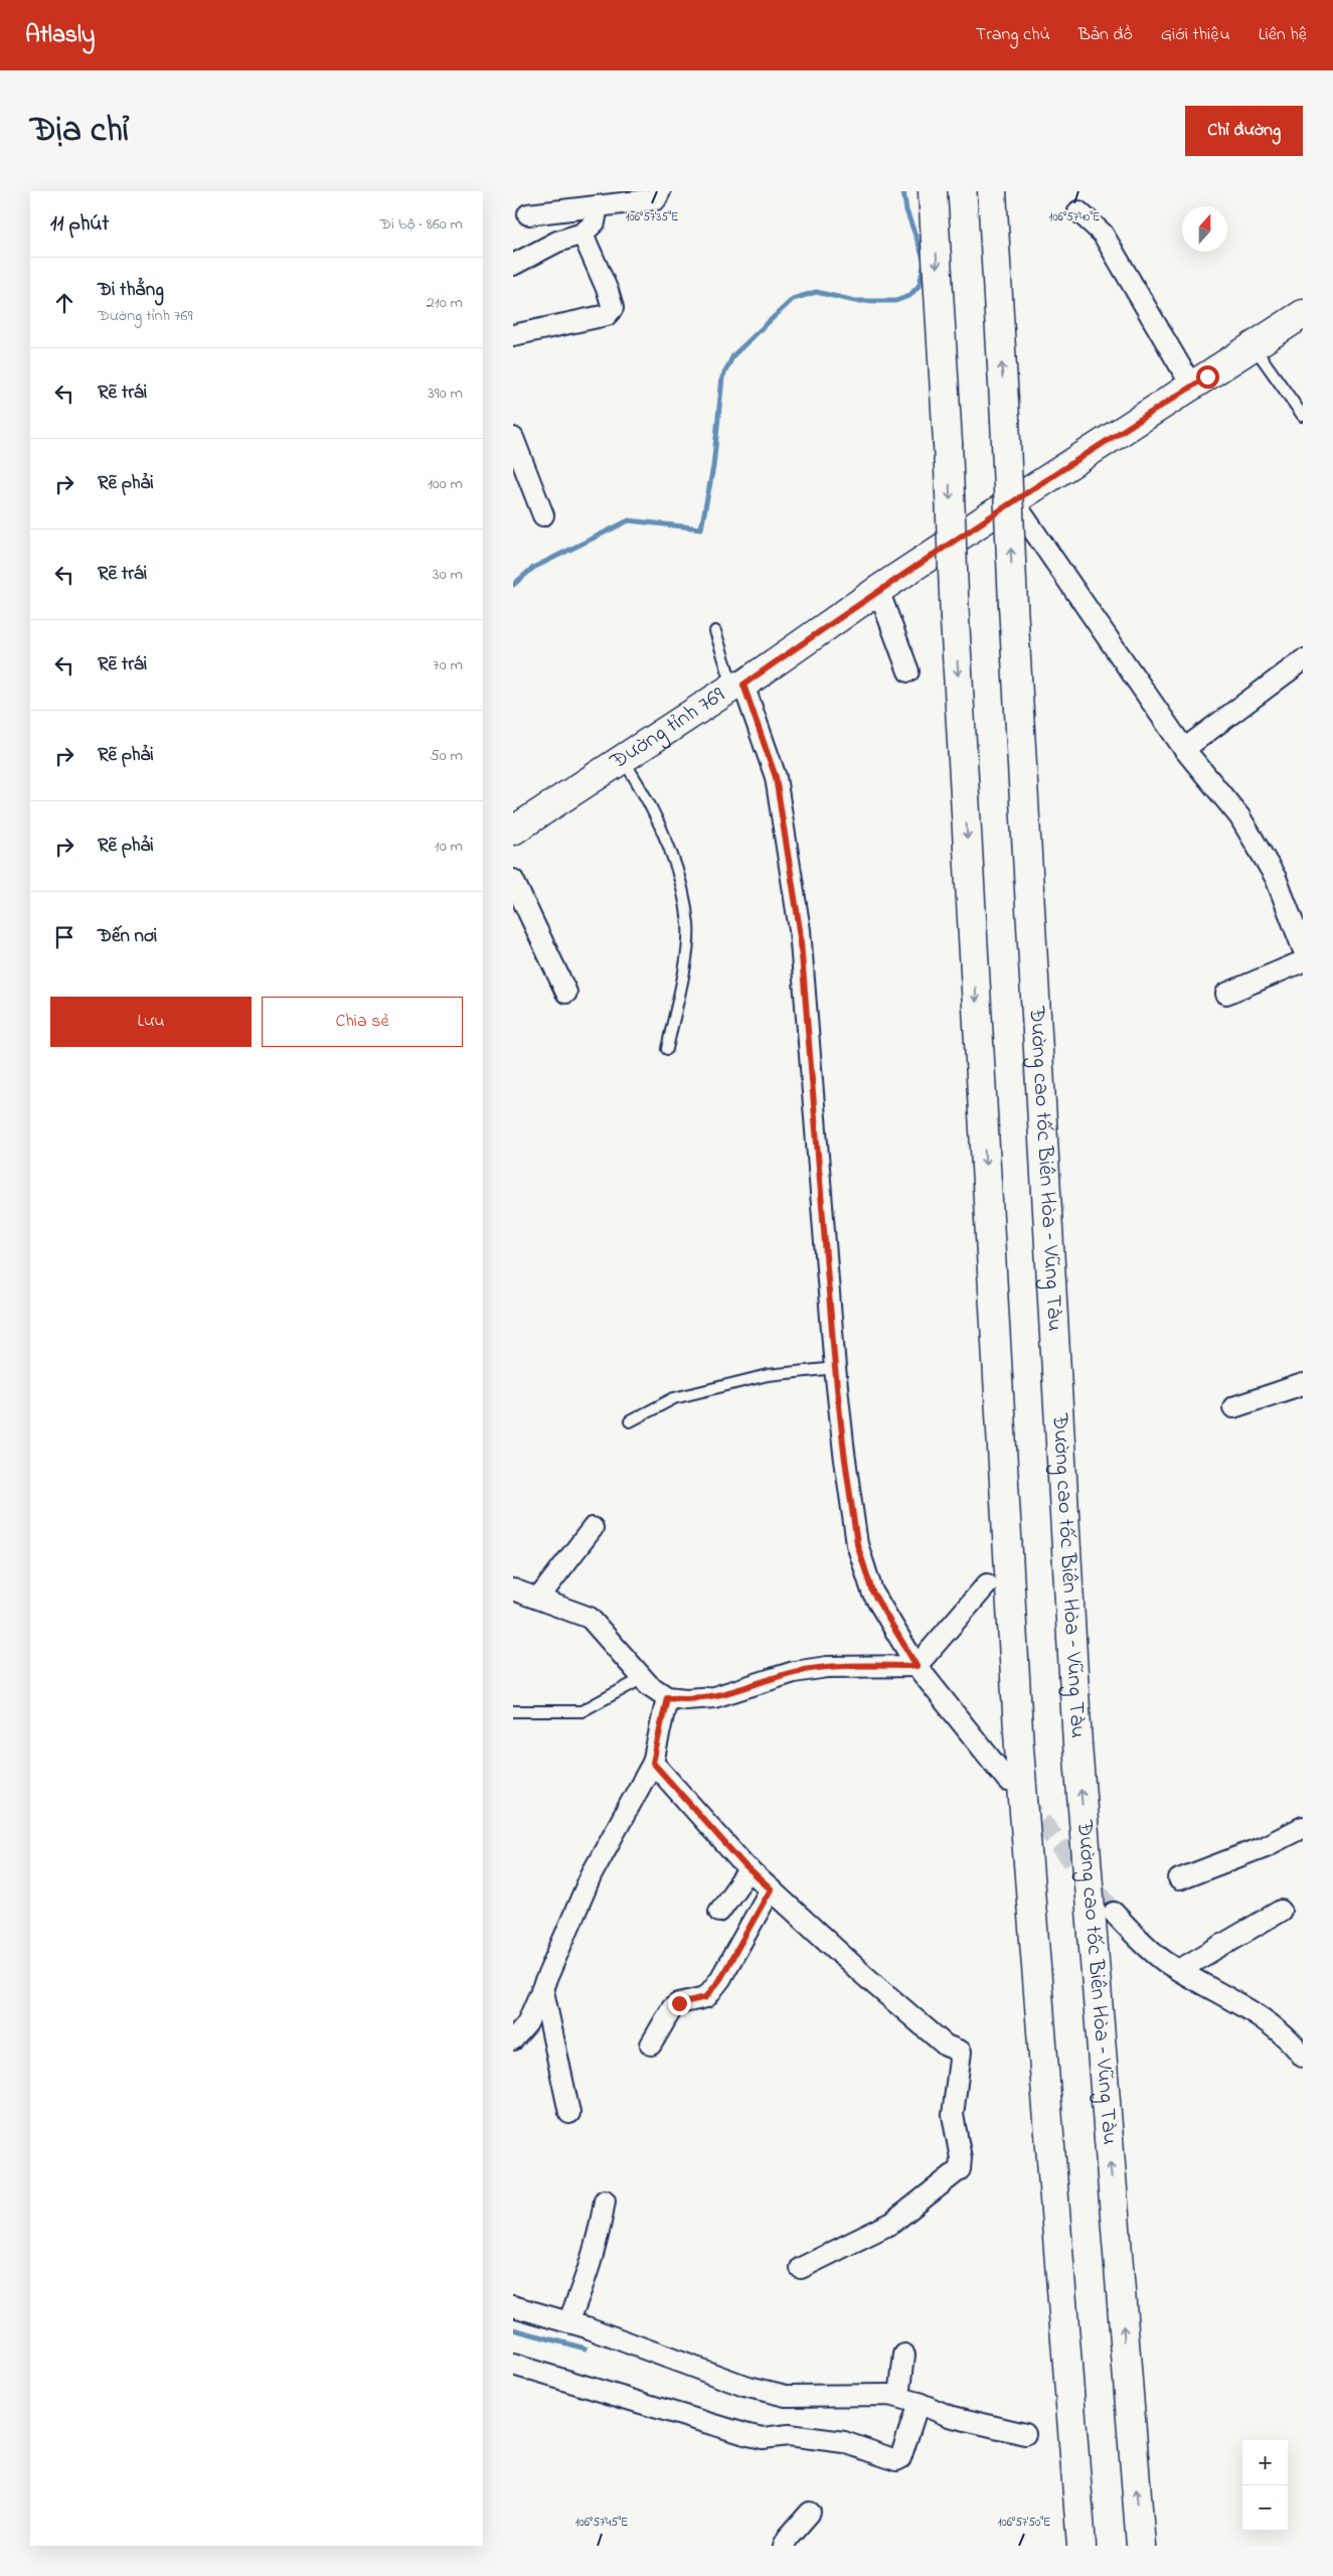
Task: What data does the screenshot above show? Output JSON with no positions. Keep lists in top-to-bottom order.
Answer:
{
  "streets": {
    "main road": ["Đường tỉnh 769", "Đường cao tốc Biên Hòa – Vũng Tàu"]
  },
  "north": "top",
  "page": {
    "header": "Atlasly",
    "nav": [
      "Trang chủ",
      "Bản đồ",
      "Giới thiệu",
      "Liên hệ"
    ],
    "title": "Địa chỉ",
    "buttons": [
      "Chỉ đường",
      ["Lưu", "Chia sẻ"]
    ],
    "heading": ["11 phút", "Đi bộ · 860 m"],
    "list": [
      ["Đi thẳng", "Đường tỉnh 769", "210 m"],
      ["Rẽ trái", "390 m"],
      ["Rẽ phải", "100 m"],
      ["Rẽ trái", "30 m"],
      ["Rẽ trái", "70 m"],
      ["Rẽ phải", "50 m"],
      ["Rẽ phải", "10 m"],
      "Đến nơi"
    ],
    "map_buttons": ["+", "−"]
  },
  "coordinates": [
    "106°57'35\"E",
    "106°57'40\"E",
    "106°57'45\"E",
    "106°57'50\"E"
  ]
}
